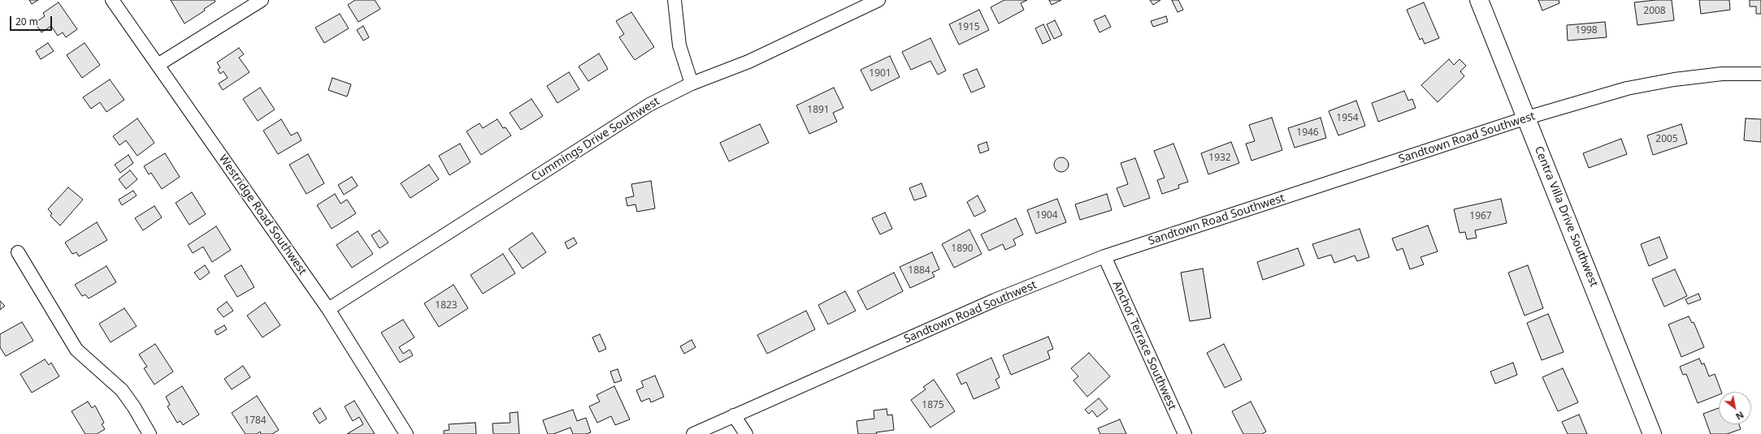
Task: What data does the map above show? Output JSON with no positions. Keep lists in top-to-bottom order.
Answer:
{
  "streets": {
    "street": [
      "Sandtown Road Southwest",
      "Cummings Drive Southwest",
      "Westridge Road Southwest",
      "Centra Villa Drive Southwest",
      "Anchor Terrace Southwest"
    ]
  },
  "crossings": [
    ["Sandtown Road Southwest", "Centra Villa Drive Southwest"],
    ["Sandtown Road Southwest", "Anchor Terrace Southwest"],
    ["Cummings Drive Southwest", "Westridge Road Southwest"]
  ],
  "house_numbers": [
    "2008",
    "1915",
    "1998",
    "1901",
    "1891",
    "1954",
    "1946",
    "2005",
    "1932",
    "1904",
    "1967",
    "1890",
    "1884",
    "1823",
    "1875",
    "1784"
  ],
  "scale_bar": "20 m",
  "north": "bottom right"
}
